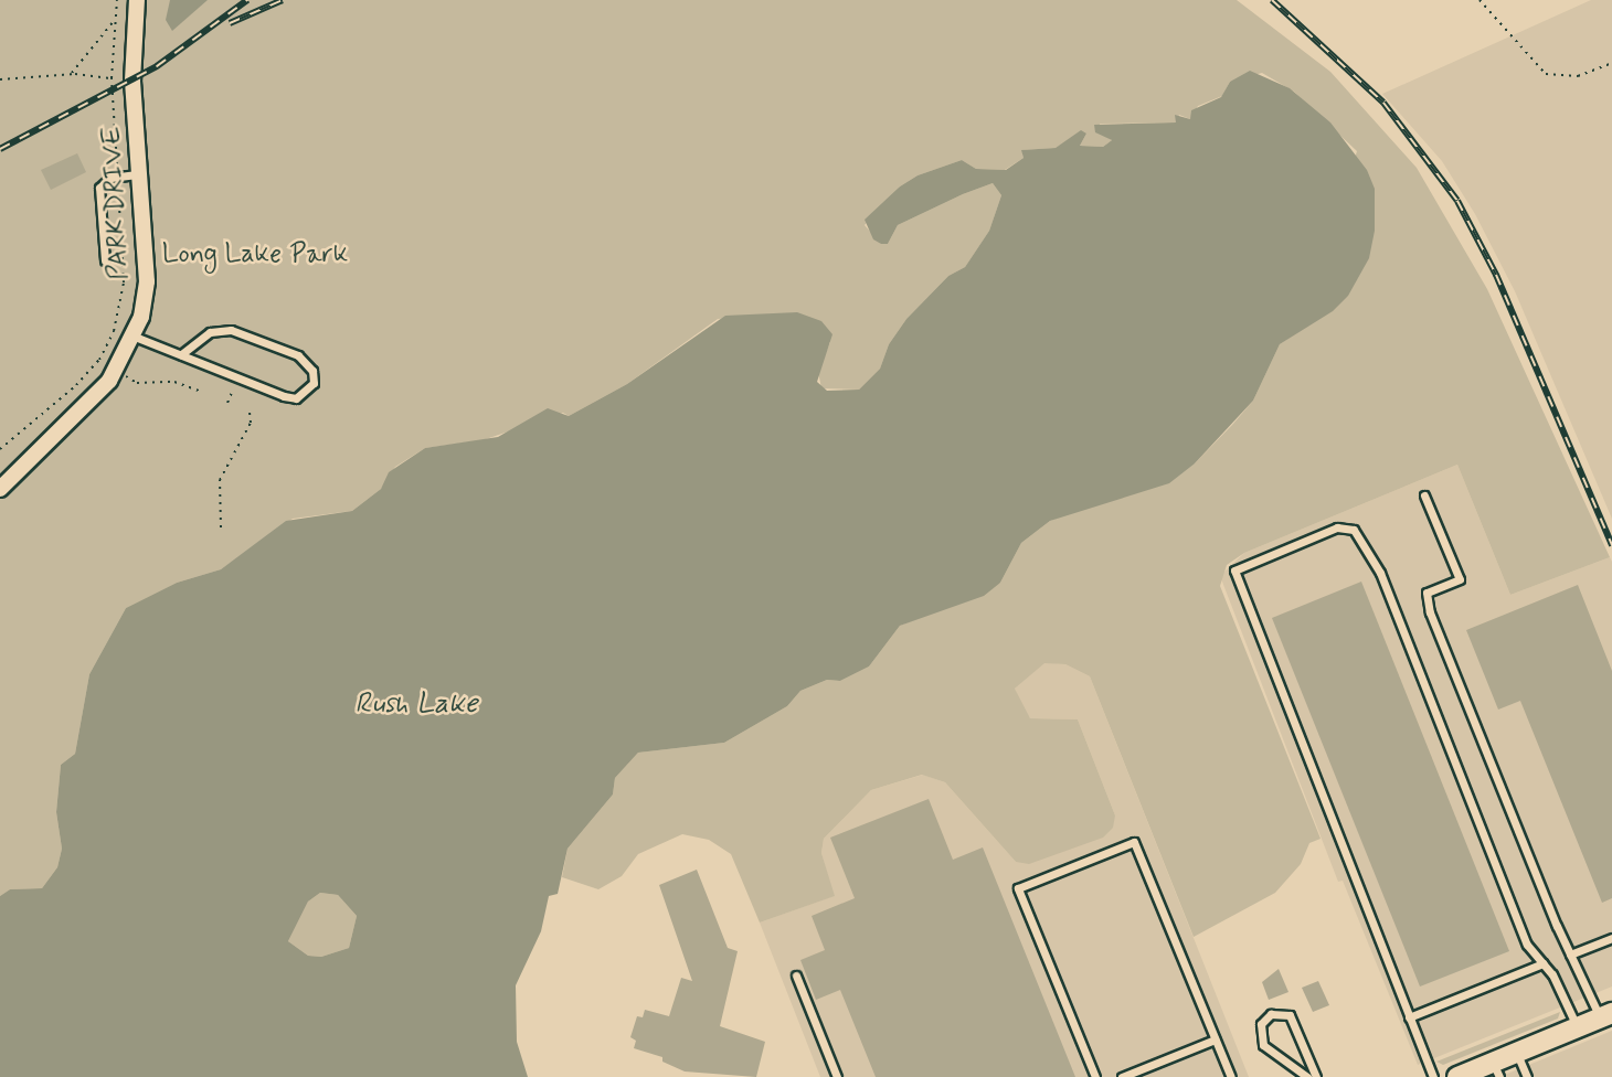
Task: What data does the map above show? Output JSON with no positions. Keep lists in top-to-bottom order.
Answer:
{
  "streets": {
    "street": ["PARK DRIVE"]
  },
  "water": ["Rush Lake"],
  "parks": ["Long Lake Park"]
}
